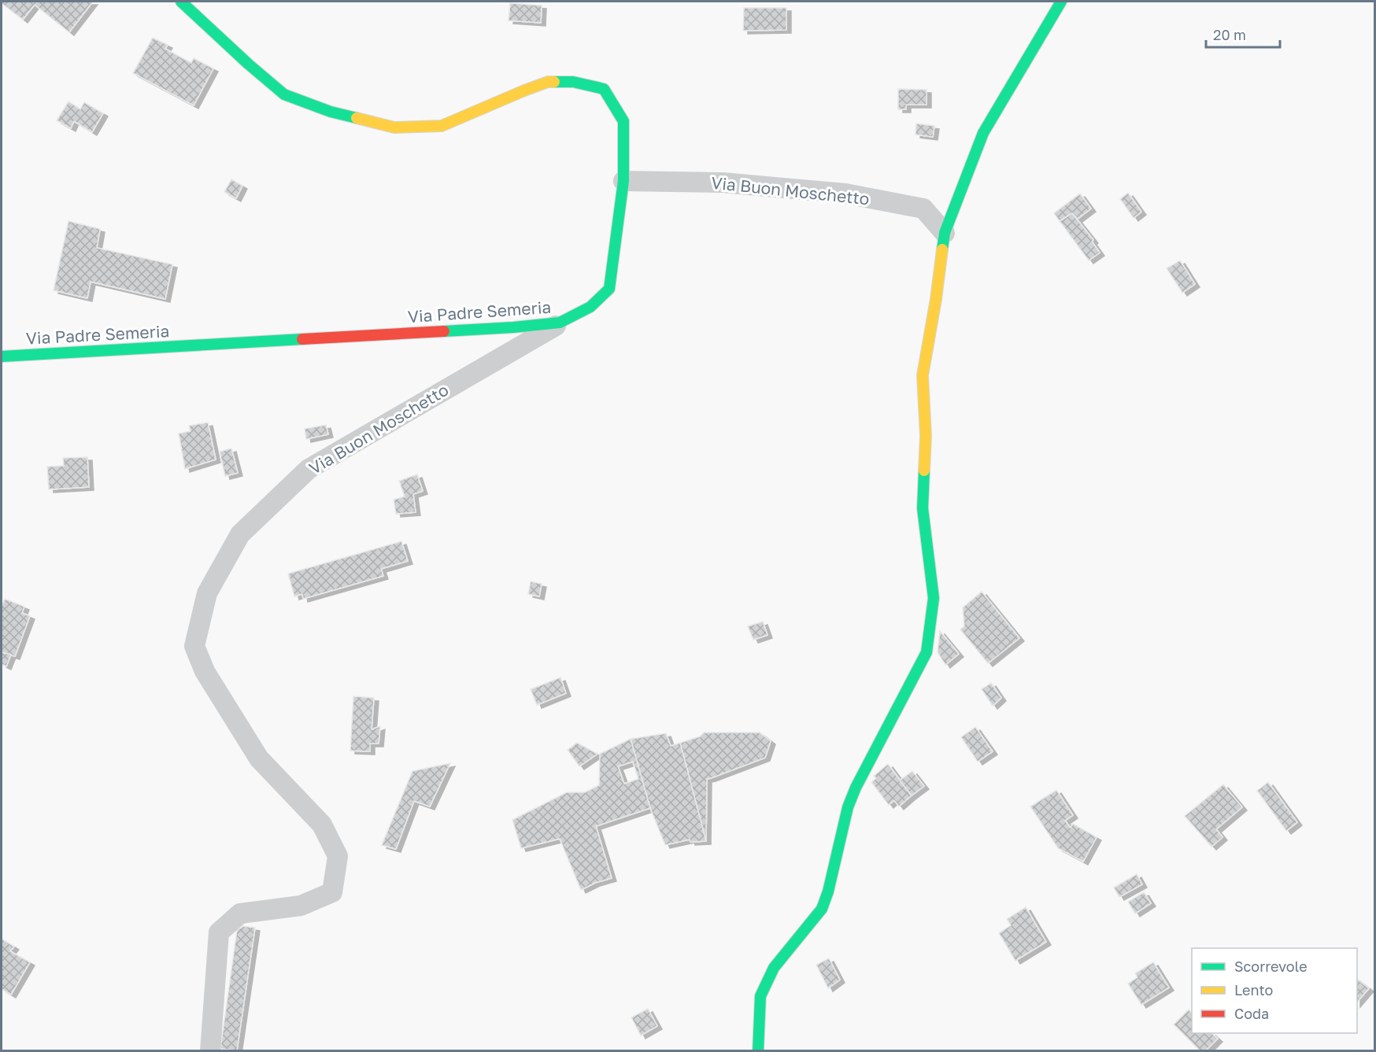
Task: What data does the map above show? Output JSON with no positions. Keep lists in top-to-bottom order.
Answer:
{
  "streets": {
    "main road": ["Via Padre Semeria"],
    "street": ["Via Buon Moschetto"]
  },
  "crossings": [
    ["Via Buon Moschetto", "Via Padre Semeria"]
  ],
  "legend": ["Scorrevole", "Lento", "Coda"],
  "scale_bar": "20 m"
}
